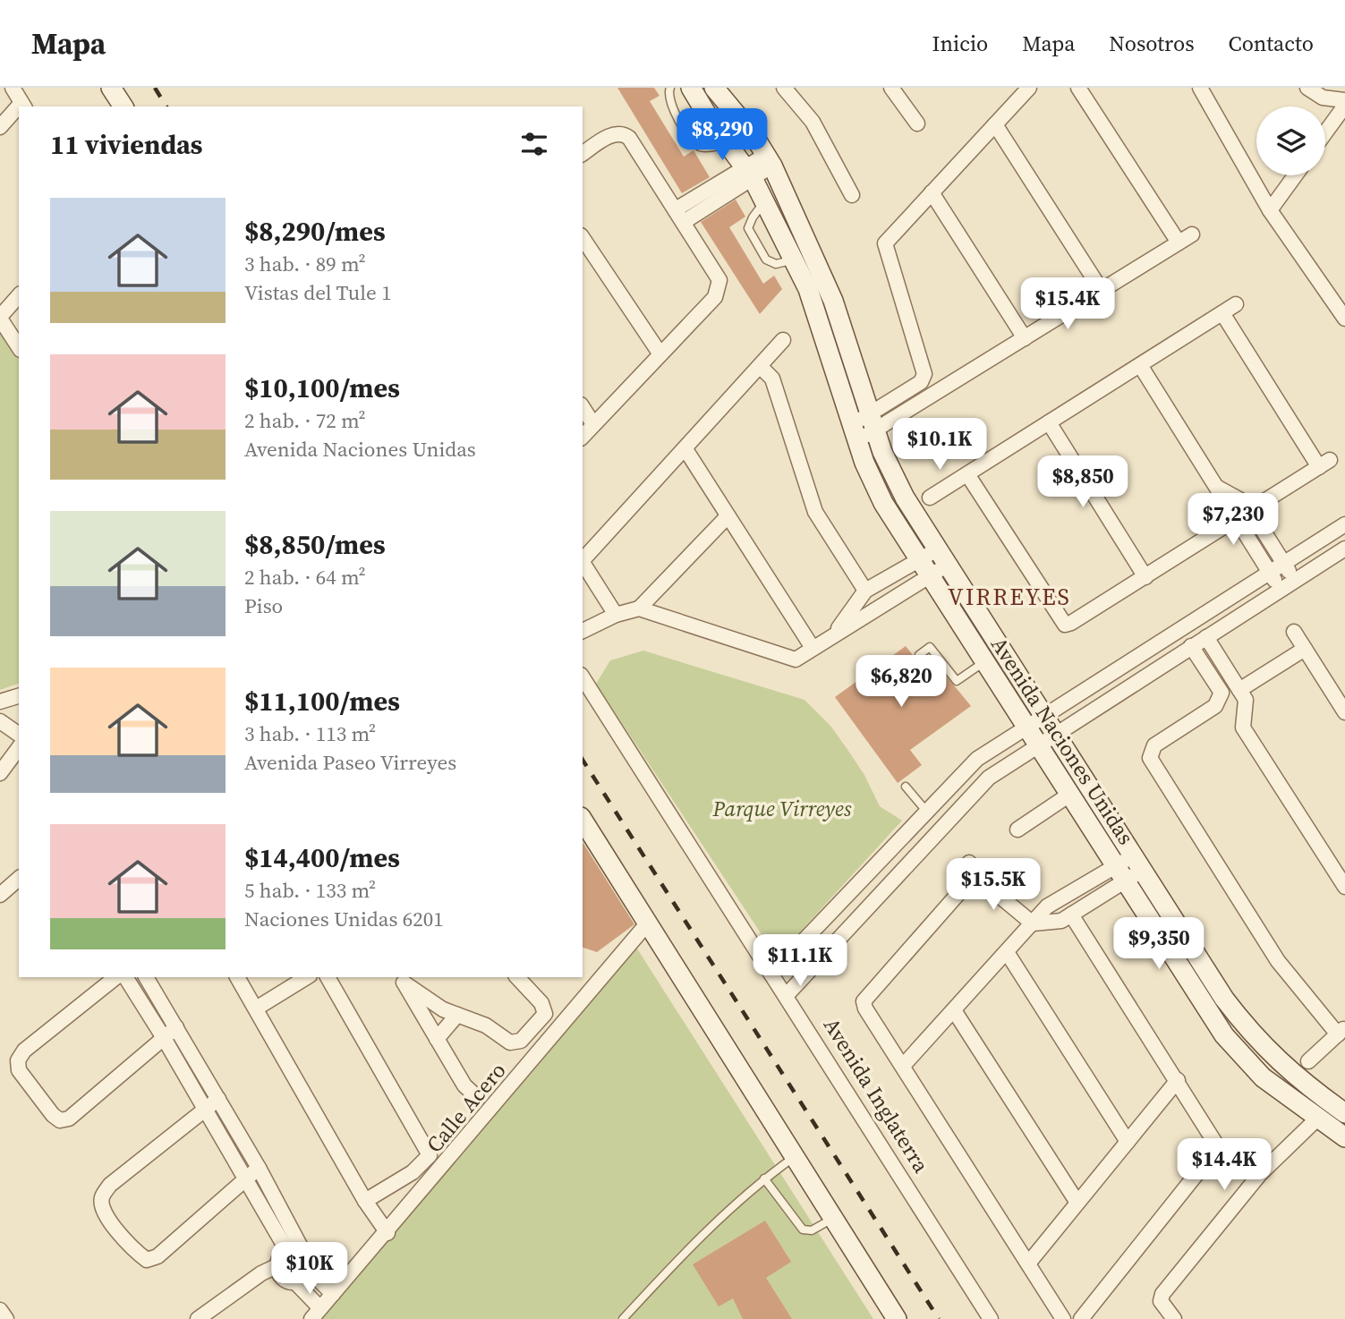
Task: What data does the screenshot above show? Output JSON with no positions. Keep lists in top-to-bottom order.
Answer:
{
  "streets": {
    "street": ["Avenida Naciones Unidas", "Avenida Inglaterra", "Calle Acero"]
  },
  "districts": ["VIRREYES"],
  "parks": ["Parque Virreyes"],
  "page": {
    "header": "Mapa",
    "nav": [
      "Inicio",
      "Mapa",
      "Nosotros",
      "Contacto"
    ],
    "heading": "11 viviendas",
    "price": [
      "$8,290",
      "$15.4K",
      "$10.1K",
      "$8,850",
      "$7,230",
      "$6,820",
      "$15.5K",
      "$9,350",
      "$11.1K",
      "$14.4K",
      "$10K"
    ],
    "list": [
      {
        "name": "$8,290/mes",
        "note": "3 hab. · 89 m² · Vistas del Tule 1"
      },
      {
        "name": "$10,100/mes",
        "note": "2 hab. · 72 m² · Avenida Naciones Unidas"
      },
      {
        "name": "$8,850/mes",
        "note": "2 hab. · 64 m² · Piso"
      },
      {
        "name": "$11,100/mes",
        "note": "3 hab. · 113 m² · Avenida Paseo Virreyes"
      },
      {
        "name": "$14,400/mes",
        "note": "5 hab. · 133 m² · Naciones Unidas 6201"
      }
    ]
  }
}
